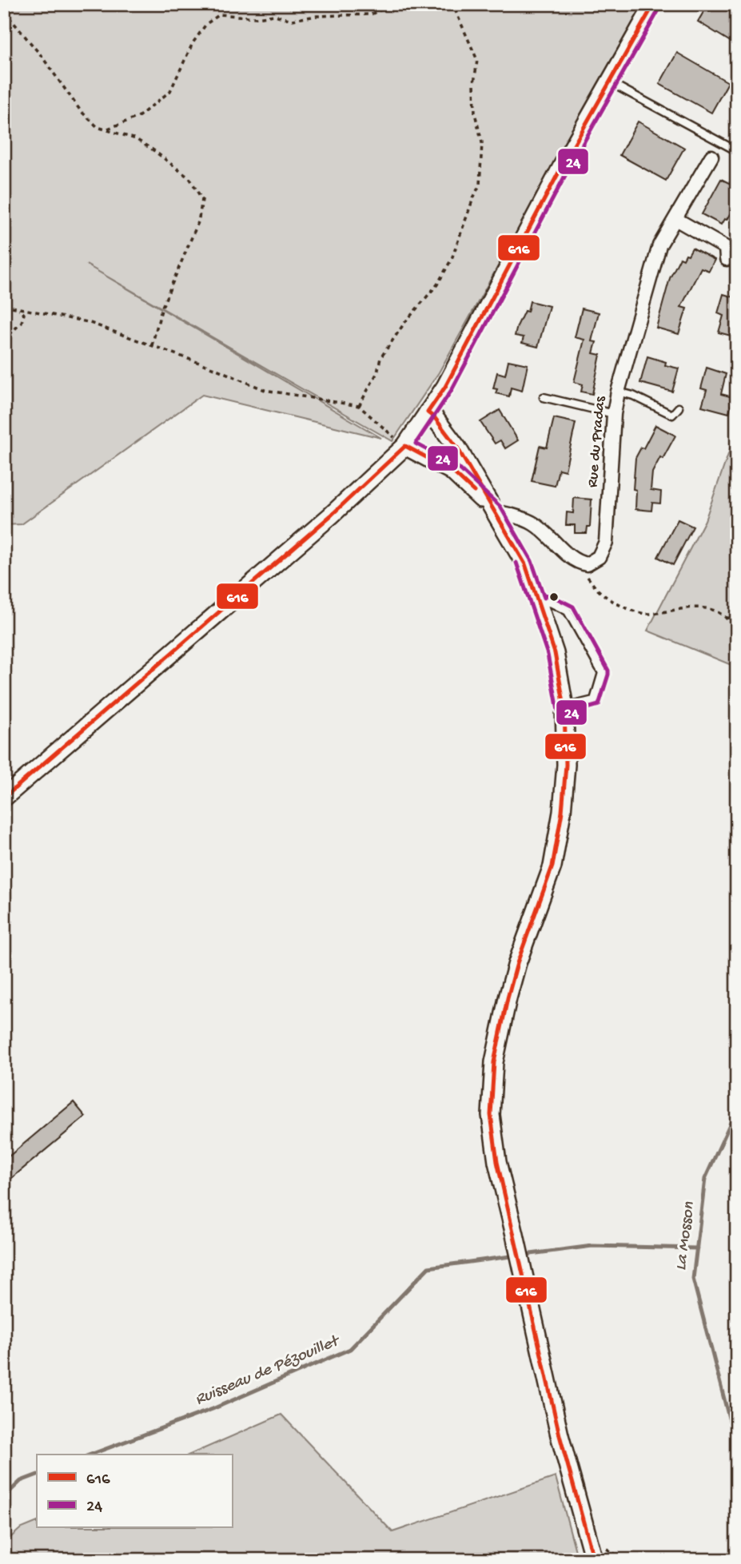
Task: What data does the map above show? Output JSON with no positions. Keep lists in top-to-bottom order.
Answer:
{
  "streets": {
    "street": ["Rue du Pradas"]
  },
  "water": ["La Mosson", "Ruisseau de Pézouillet"],
  "lines": ["transit line 616", "transit line 24"],
  "legend": ["616", "24"]
}
